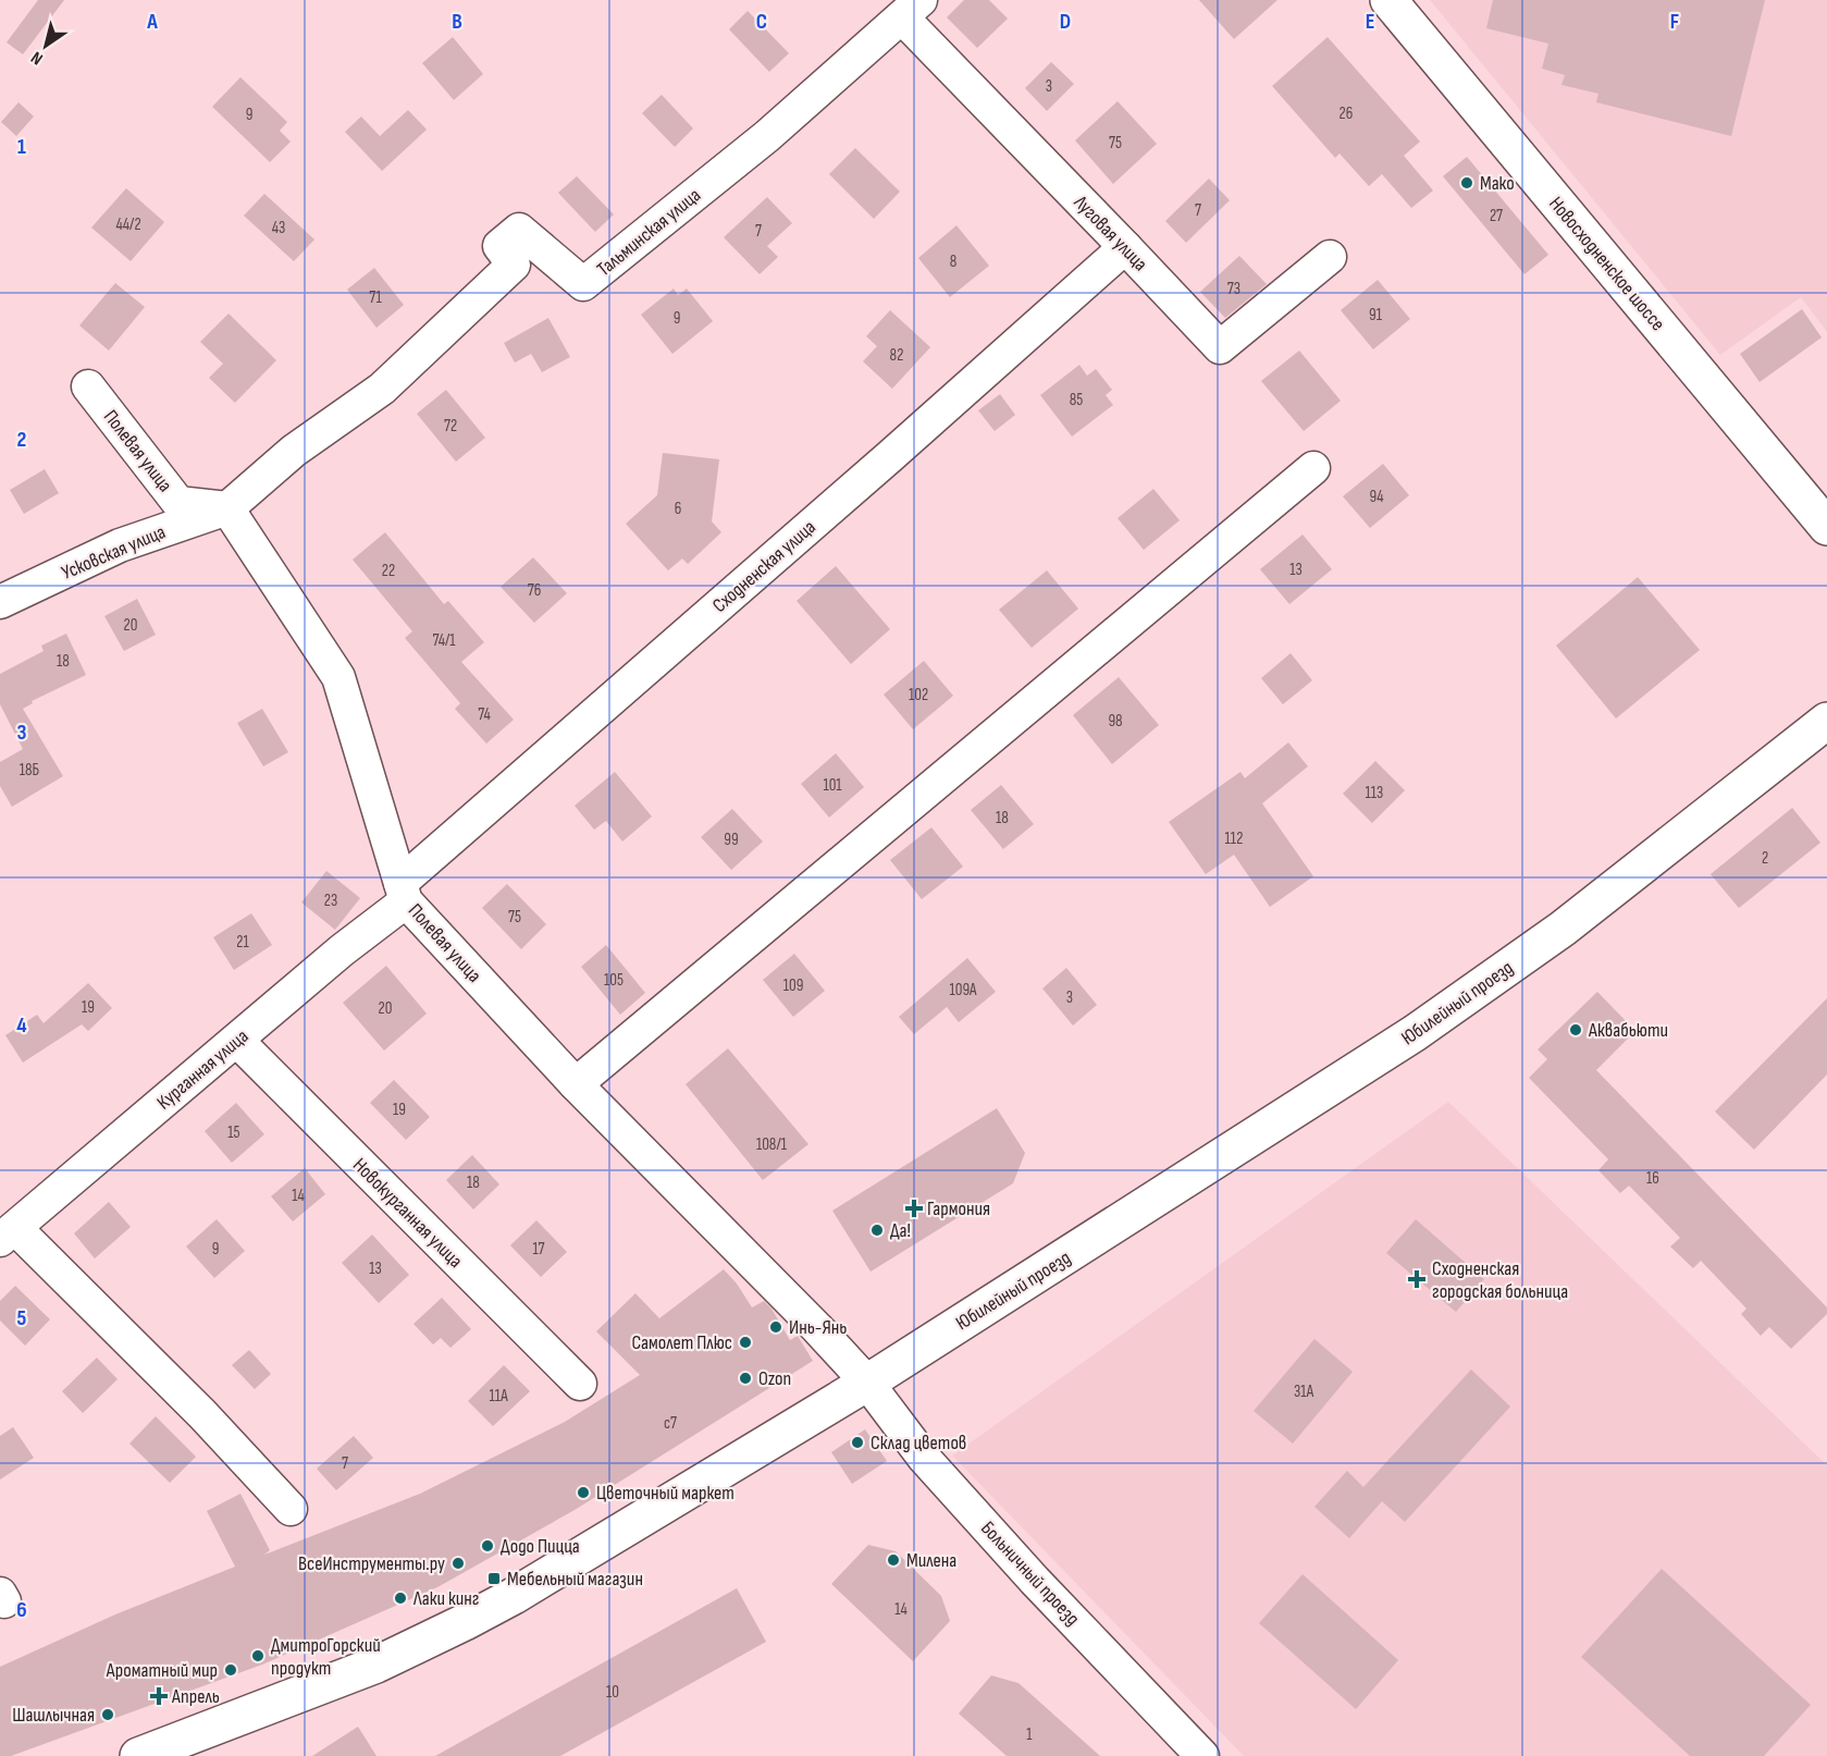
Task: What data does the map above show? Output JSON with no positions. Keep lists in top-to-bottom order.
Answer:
{
  "streets": {
    "main road": ["Новосходненское шоссе", "Юбилейный проезд"],
    "street": [
      "Тальминская улица",
      "Луговая улица",
      "Полевая улица",
      "Усковская улица",
      "Сходненская улица",
      "Курганная улица",
      "Новокурганная улица",
      "Больничный проезд"
    ]
  },
  "crossings": [
    ["Тальминская улица", "Луговая улица"],
    ["Тальминская улица", "Полевая улица"],
    ["Тальминская улица", "Усковская улица"],
    ["Луговая улица", "Сходненская улица"],
    ["Полевая улица", "Усковская улица"],
    ["Полевая улица", "Сходненская улица"],
    ["Полевая улица", "Юбилейный проезд"],
    ["Полевая улица", "Курганная улица"],
    ["Полевая улица", "Больничный проезд"],
    ["Сходненская улица", "Курганная улица"],
    ["Юбилейный проезд", "Больничный проезд"],
    ["Курганная улица", "Новокурганная улица"]
  ],
  "places": {
    "other": [
      "Мако",
      "Аквабьюти",
      "Да!",
      "Инь-Янь",
      "Самолет Плюс",
      "Ozon",
      "Склад цветов",
      "Цветочный маркет",
      "Додо Пицца",
      "Милена",
      "ВсеИнструменты.ру",
      "Лаки кинг",
      "ДмитроГорский продукт",
      "Ароматный мир",
      "Шашлычная"
    ],
    "health": ["Гармония", "Сходненская городская больница", "Апрель"],
    "transit": ["Мебельный магазин"]
  },
  "house_numbers": [
    "3",
    "26",
    "9",
    "75",
    "7",
    "27",
    "44/2",
    "43",
    "7",
    "8",
    "73",
    "71",
    "91",
    "9",
    "82",
    "85",
    "72",
    "94",
    "6",
    "13",
    "22",
    "76",
    "20",
    "74/1",
    "18",
    "102",
    "74",
    "98",
    "18Б",
    "101",
    "113",
    "18",
    "112",
    "99",
    "2",
    "23",
    "75",
    "21",
    "105",
    "109",
    "109А",
    "3",
    "19",
    "20",
    "19",
    "15",
    "108/1",
    "16",
    "18",
    "14",
    "9",
    "17",
    "13",
    "31А",
    "11А",
    "с7",
    "7",
    "14",
    "10",
    "1"
  ],
  "north": "bottom left",
  "grid": {
    "columns": [
      "A",
      "B",
      "C",
      "D",
      "E",
      "F"
    ],
    "rows": [
      "1",
      "2",
      "3",
      "4",
      "5",
      "6"
    ]
  }
}
